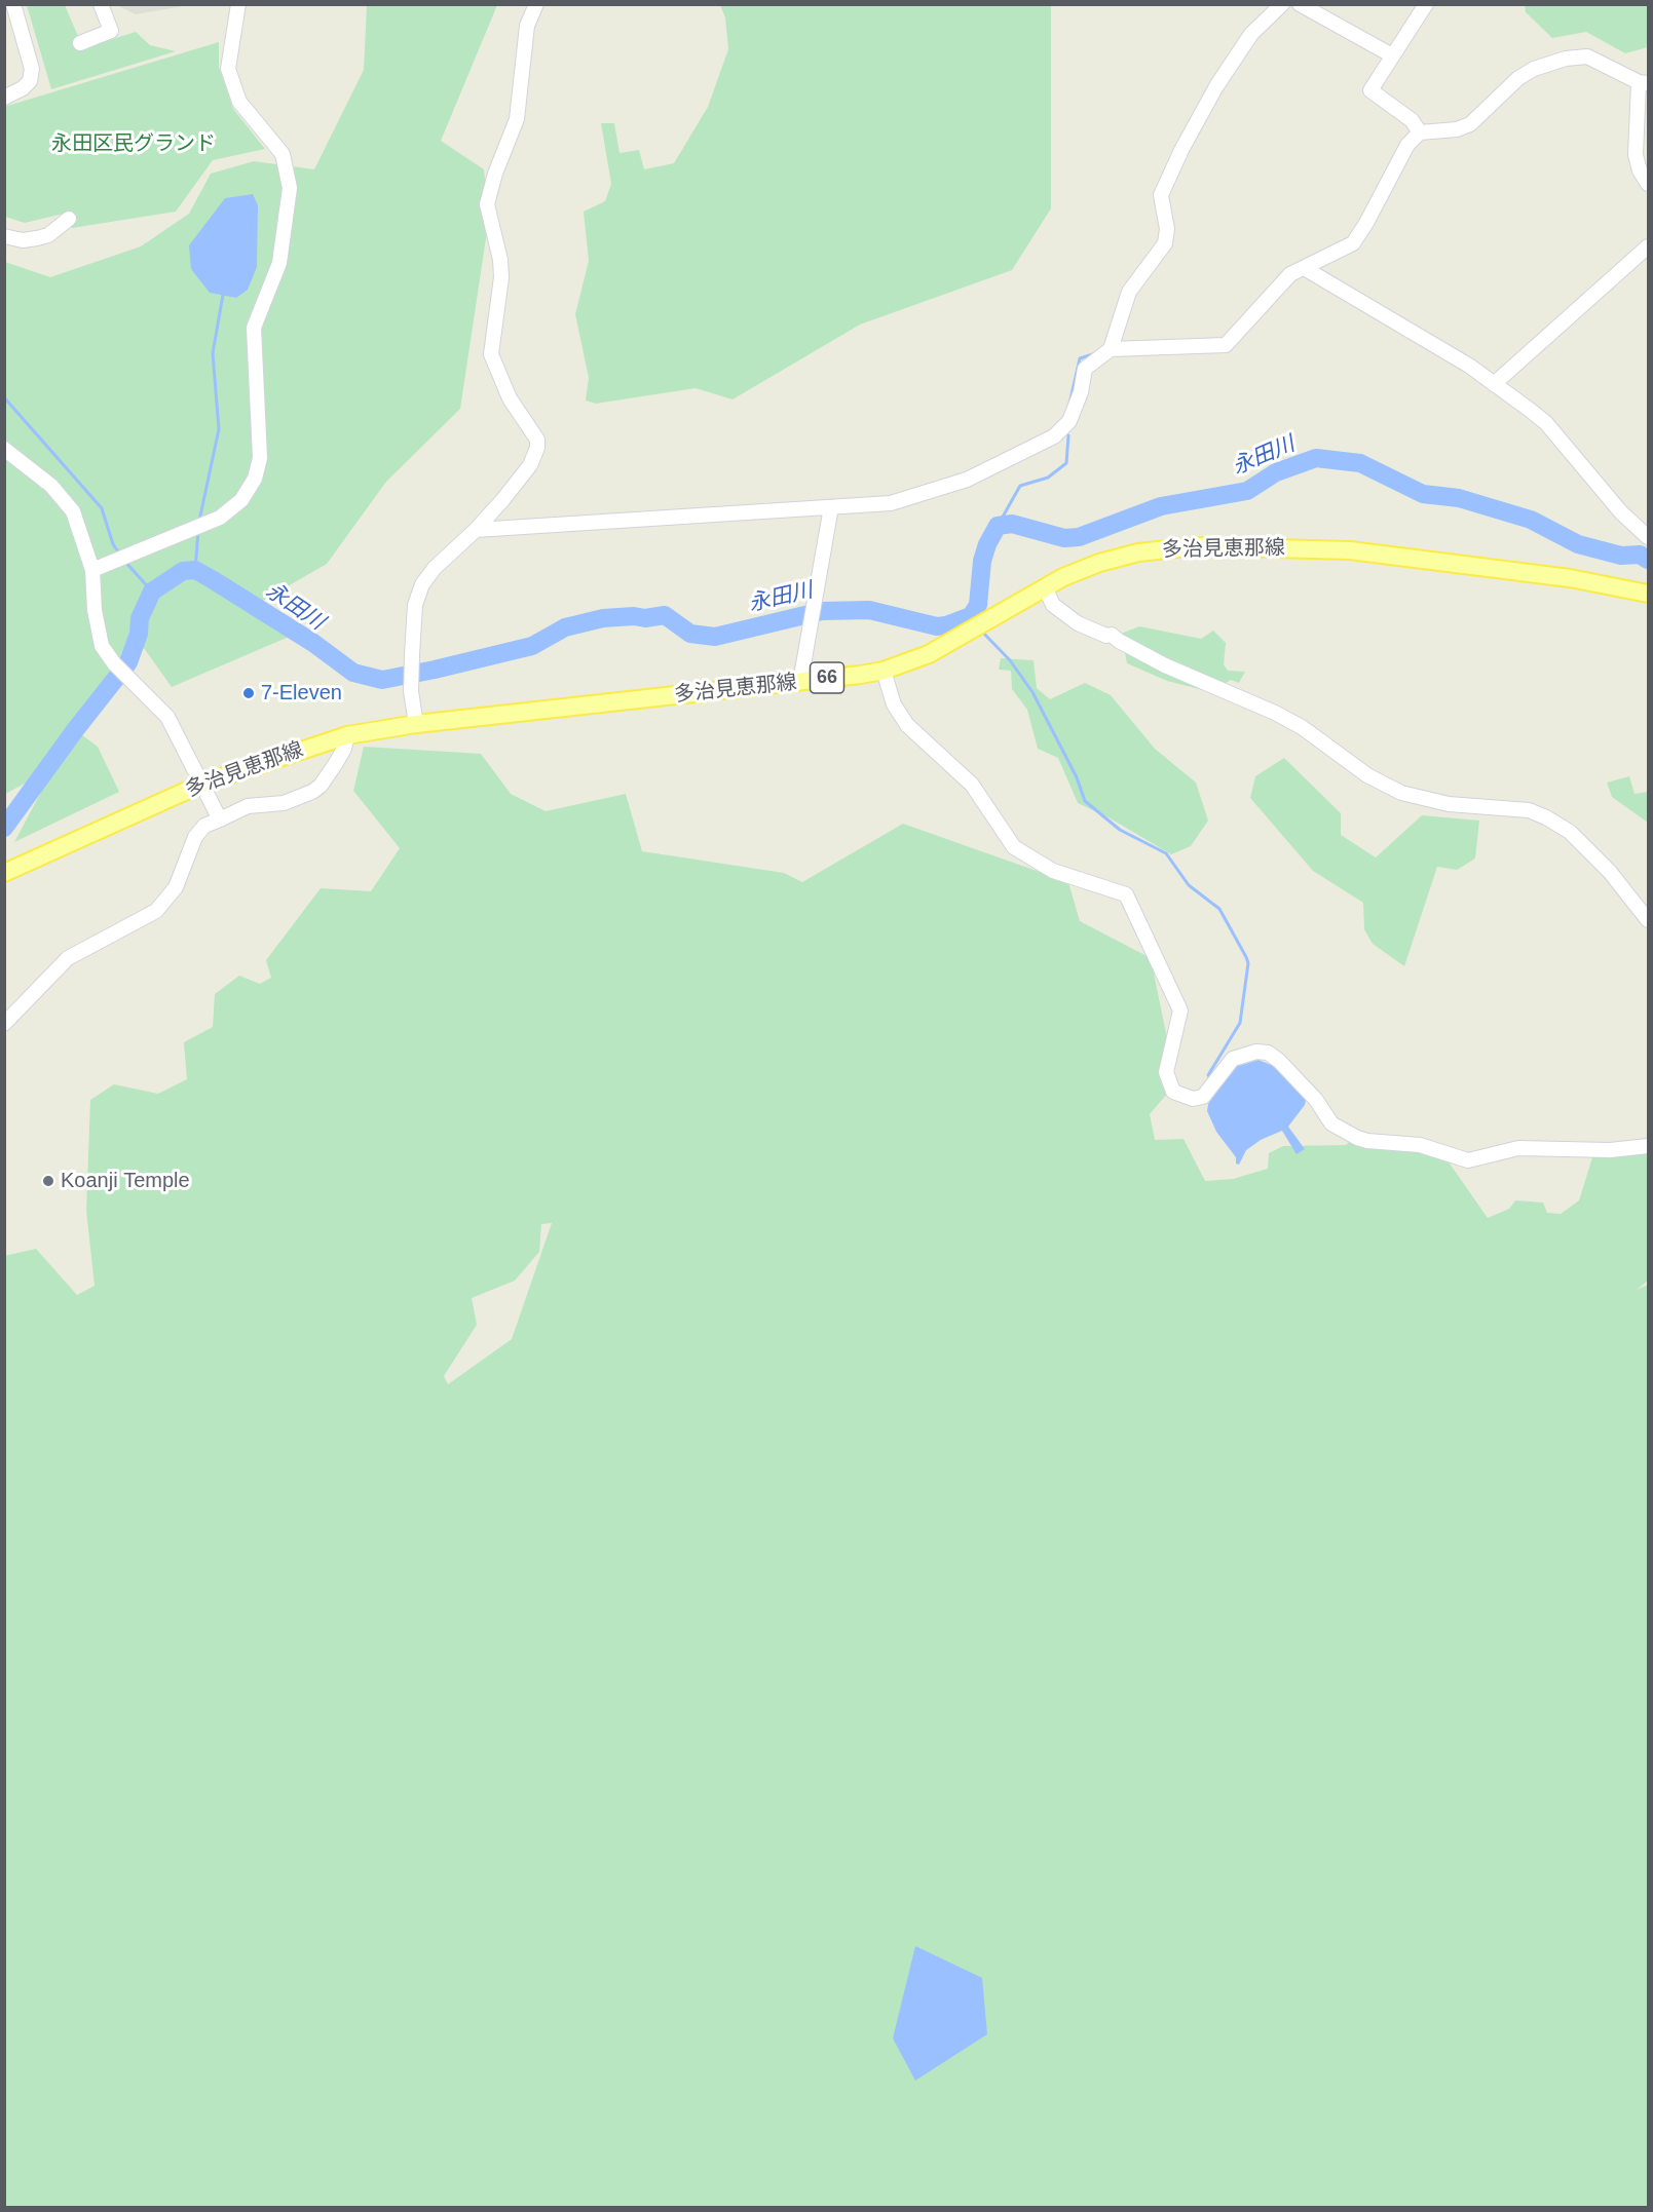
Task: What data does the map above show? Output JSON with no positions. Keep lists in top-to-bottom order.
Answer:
{
  "streets": {
    "main road": ["多治見恵那線", "66"]
  },
  "water": ["永田川"],
  "parks": ["永田区民グランド"],
  "places": ["7-Eleven", "Koanji Temple"]
}
